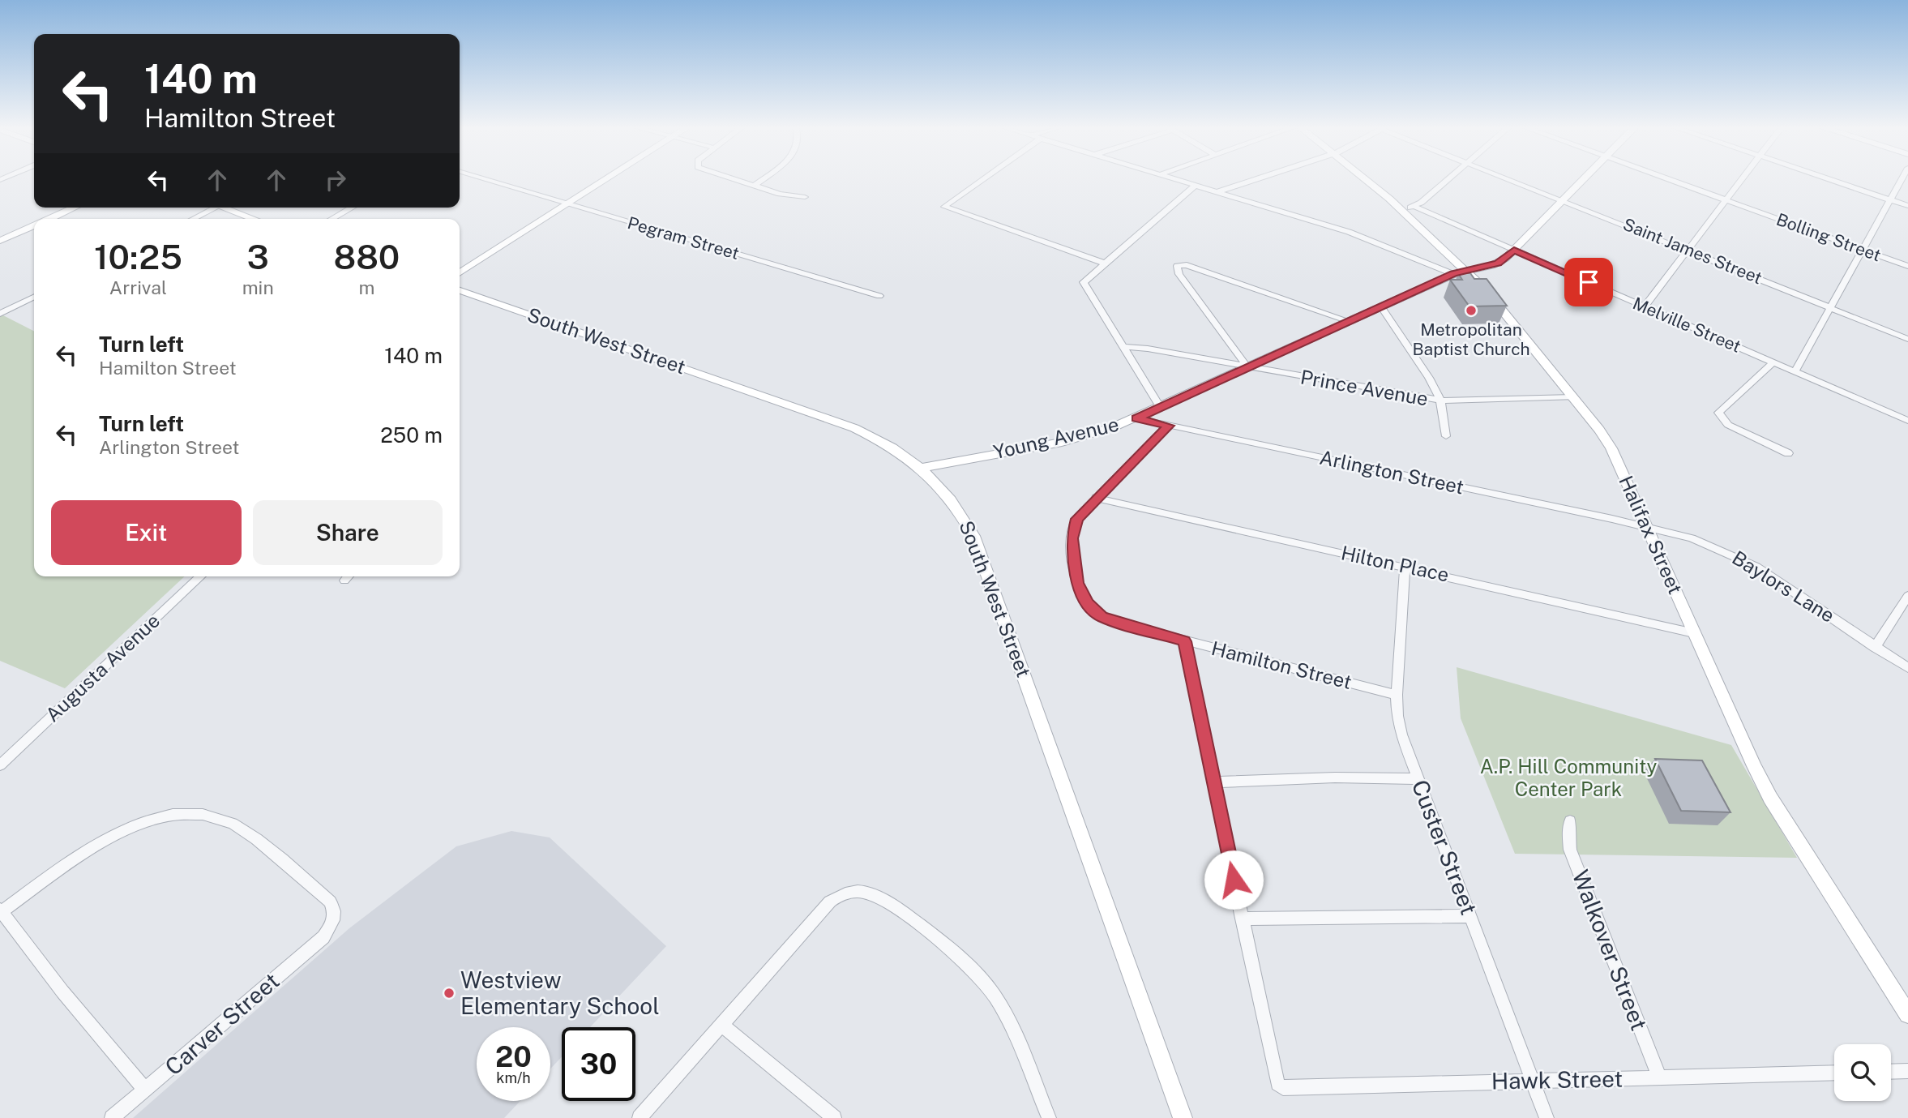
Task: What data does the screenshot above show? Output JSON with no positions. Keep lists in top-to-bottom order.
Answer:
{
  "streets": {
    "street": [
      "Bolling Street",
      "Pegram Street",
      "Saint James Street",
      "Melville Street",
      "South West Street",
      "Prince Avenue",
      "Young Avenue",
      "Arlington Street",
      "Halifax Street",
      "Hilton Place",
      "Baylors Lane",
      "Hamilton Street",
      "Augusta Avenue",
      "Custer Street",
      "Walkover Street",
      "Carver Street",
      "Hawk Street"
    ]
  },
  "crossings": [
    ["Saint James Street", "Young Avenue"],
    ["Melville Street", "Young Avenue"],
    ["South West Street", "Young Avenue"],
    ["Prince Avenue", "Young Avenue"],
    ["Prince Avenue", "Halifax Street"],
    ["Young Avenue", "Arlington Street"],
    ["Young Avenue", "Halifax Street"],
    ["Arlington Street", "Halifax Street"],
    ["Arlington Street", "Baylors Lane"],
    ["Arlington Street", "Hamilton Street"],
    ["Halifax Street", "Hilton Place"],
    ["Halifax Street", "Baylors Lane"],
    ["Hilton Place", "Hamilton Street"],
    ["Hilton Place", "Custer Street"],
    ["Hamilton Street", "Custer Street"],
    ["Custer Street", "Hawk Street"],
    ["Walkover Street", "Hawk Street"]
  ],
  "parks": ["A.P. Hill Community Center Park"],
  "places": ["Metropolitan Baptist Church", "Westview Elementary School"],
  "page": {
    "turn": ["140 m", "Hamilton Street"],
    "eta": [
      "10:25",
      "Arrival",
      "3",
      "min",
      "880",
      "m"
    ],
    "list": [
      {
        "name": "Turn left",
        "note": "Hamilton Street",
        "value": "140 m"
      },
      {
        "name": "Turn left",
        "note": "Arlington Street",
        "value": "250 m"
      }
    ],
    "buttons": ["Exit", "Share"],
    "speed": "20 km/h",
    "limit": "30"
  }
}
